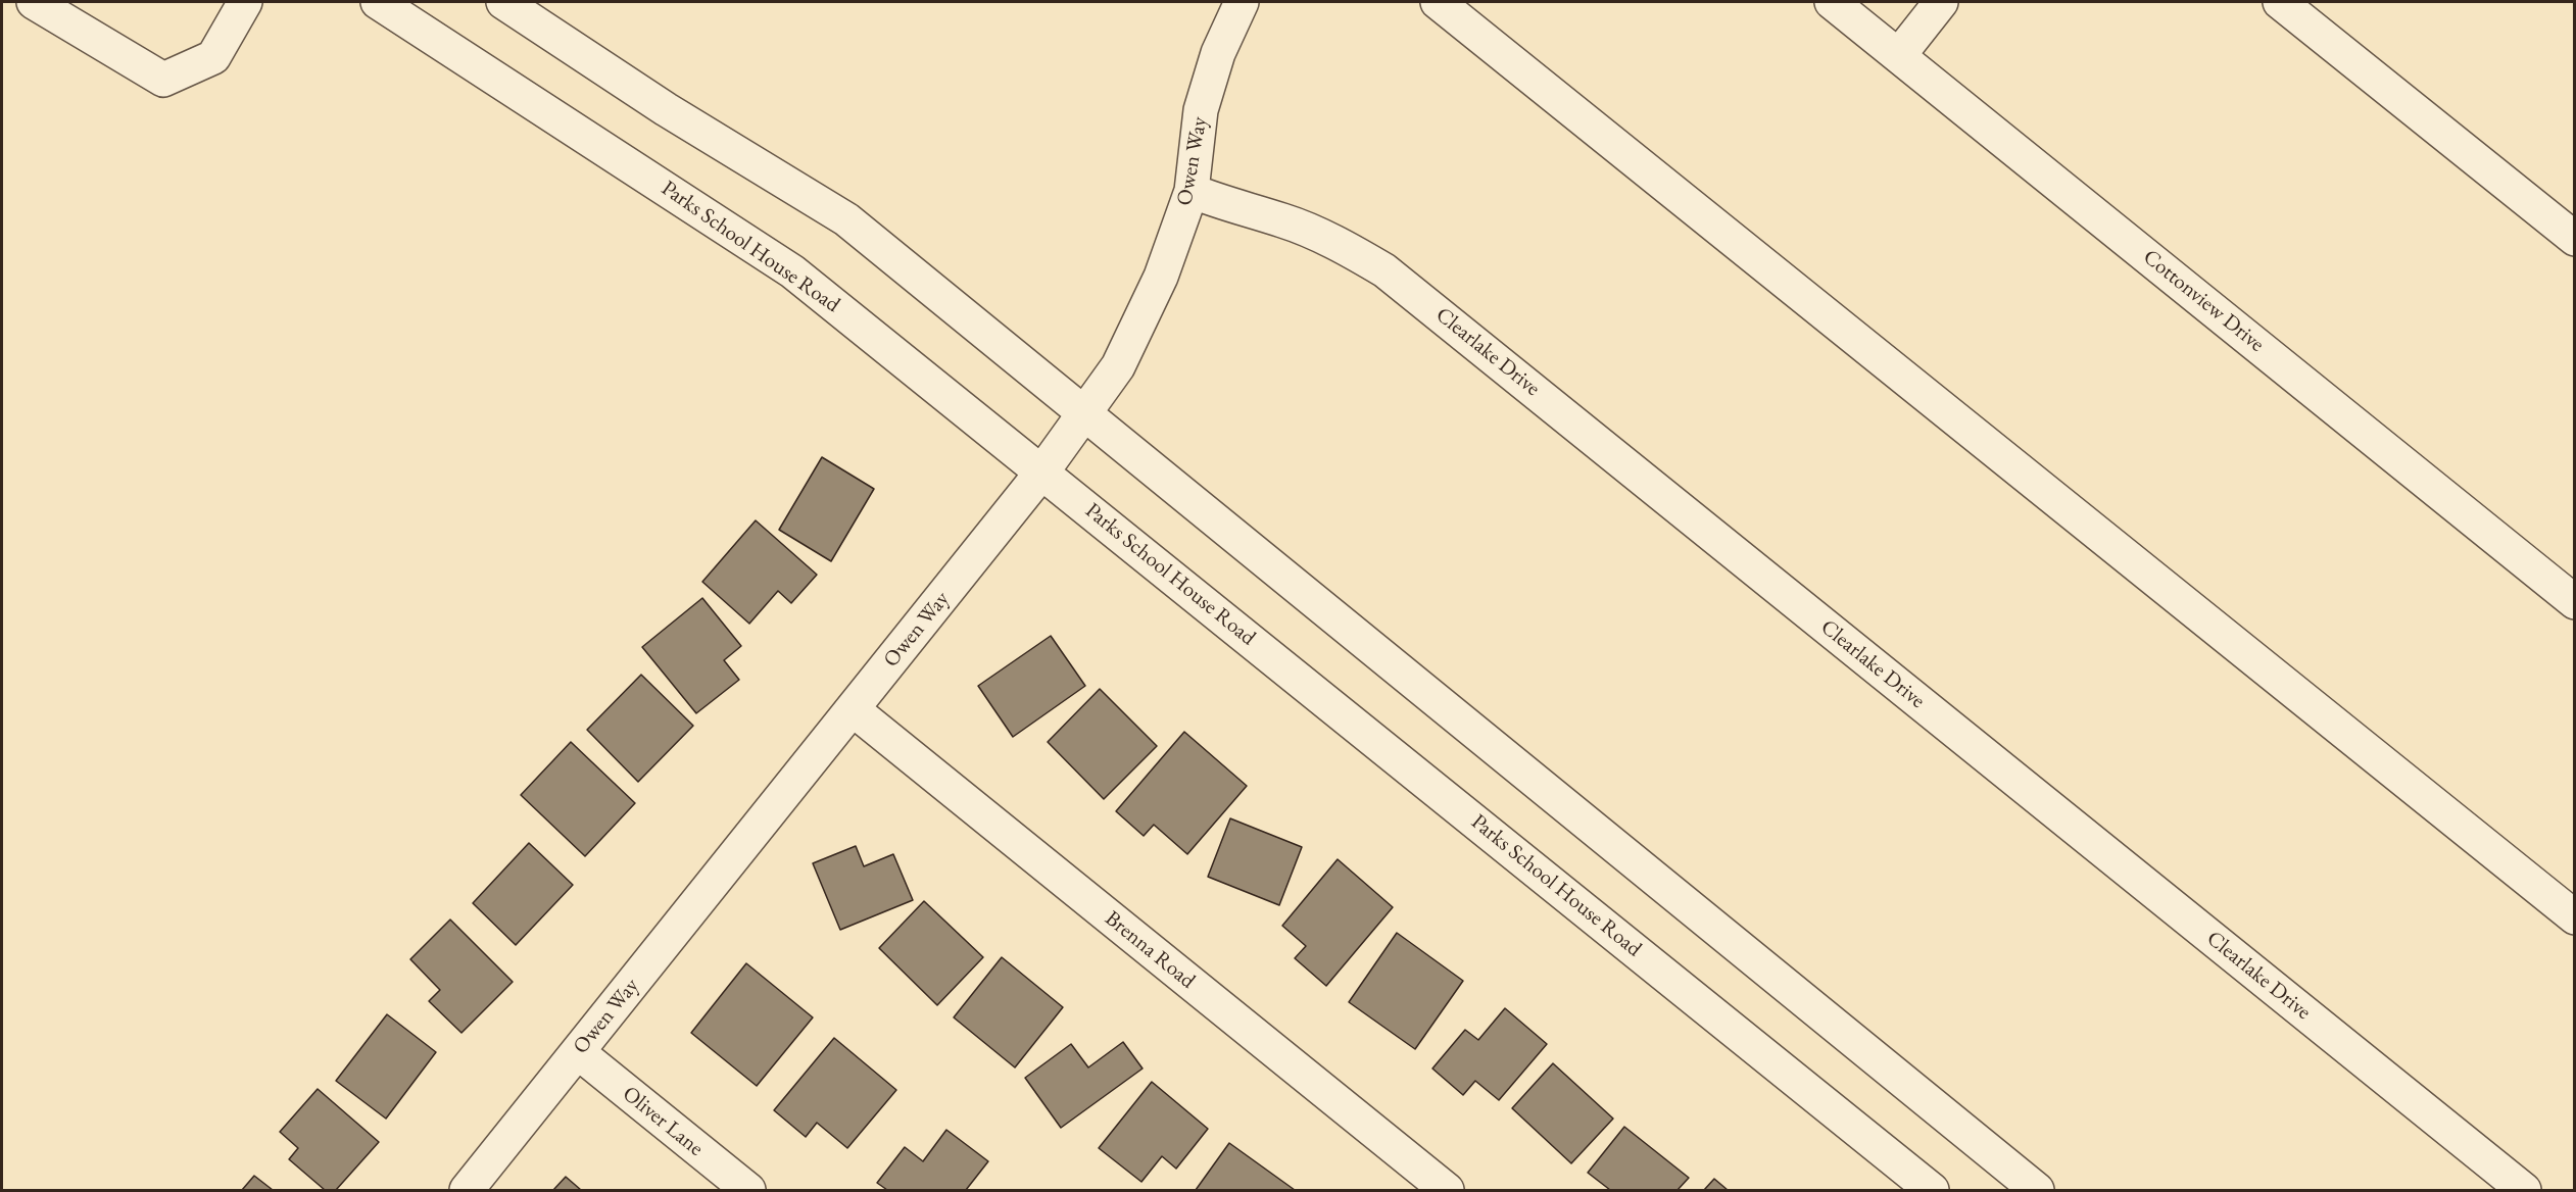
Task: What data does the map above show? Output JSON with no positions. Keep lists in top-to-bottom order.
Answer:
{
  "streets": {
    "street": [
      "Owen Way",
      "Parks School House Road",
      "Cottonview Drive",
      "Clearlake Drive",
      "Brenna Road",
      "Oliver Lane"
    ]
  },
  "crossings": [
    ["Owen Way", "Parks School House Road"],
    ["Owen Way", "Clearlake Drive"],
    ["Owen Way", "Brenna Road"],
    ["Owen Way", "Oliver Lane"]
  ]
}
